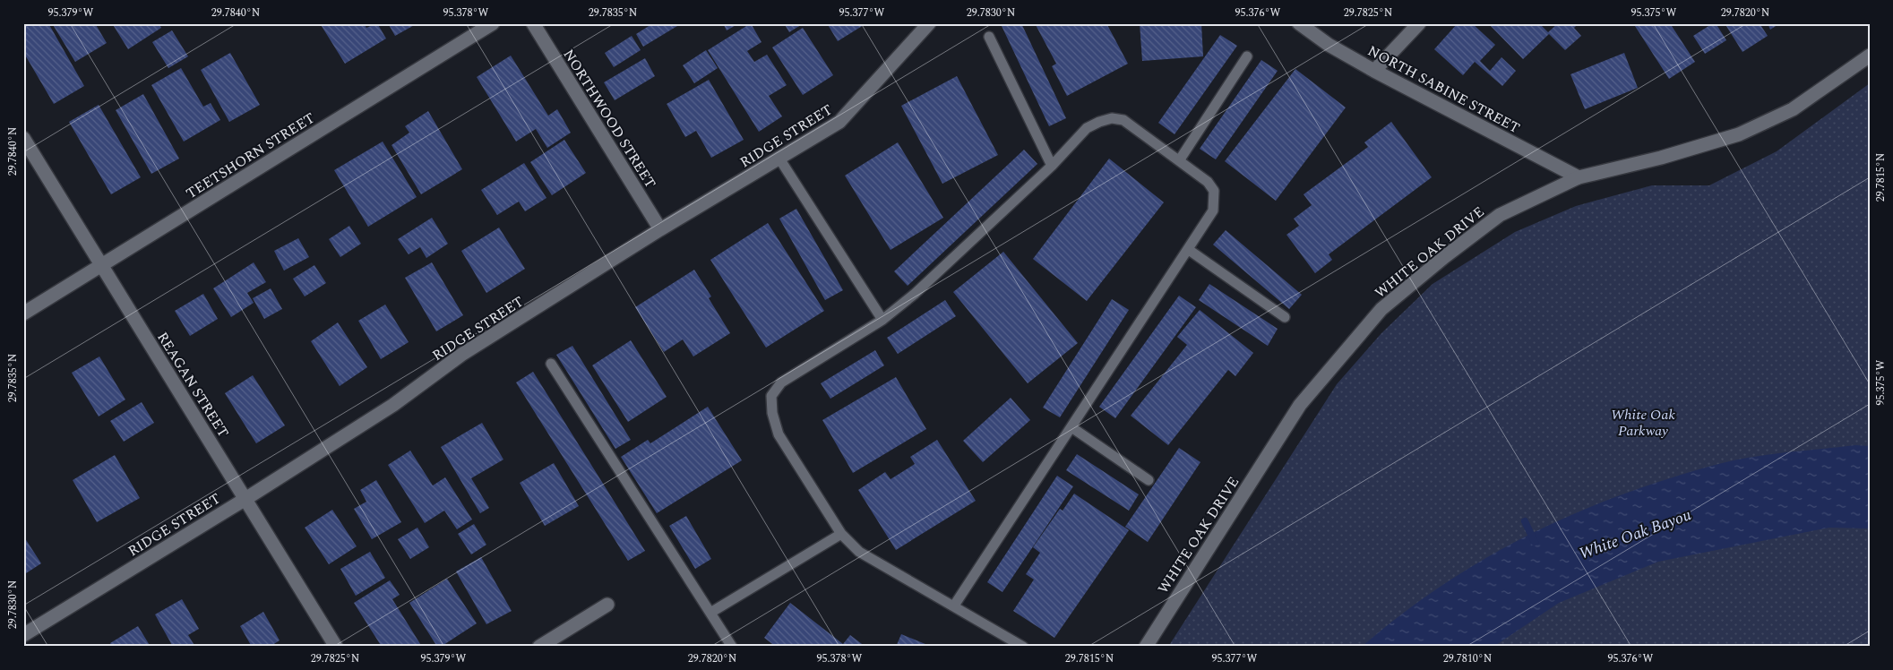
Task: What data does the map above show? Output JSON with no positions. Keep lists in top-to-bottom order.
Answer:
{
  "streets": {
    "street": [
      "NORTH SABINE STREET",
      "NORTHWOOD STREET",
      "RIDGE STREET",
      "TEETSHORN STREET",
      "WHITE OAK DRIVE",
      "REAGAN STREET"
    ]
  },
  "crossings": [
    ["NORTH SABINE STREET", "WHITE OAK DRIVE"],
    ["NORTHWOOD STREET", "RIDGE STREET"],
    ["RIDGE STREET", "REAGAN STREET"],
    ["TEETSHORN STREET", "REAGAN STREET"]
  ],
  "water": ["White Oak Bayou"],
  "parks": ["White Oak Parkway"],
  "coordinates": [
    "95.379°W",
    "29.7840°N",
    "95.378°W",
    "29.7835°N",
    "95.377°W",
    "29.7830°N",
    "95.376°W",
    "29.7825°N",
    "95.375°W",
    "29.7820°N",
    "29.7815°N",
    "29.7810°N"
  ]
}
